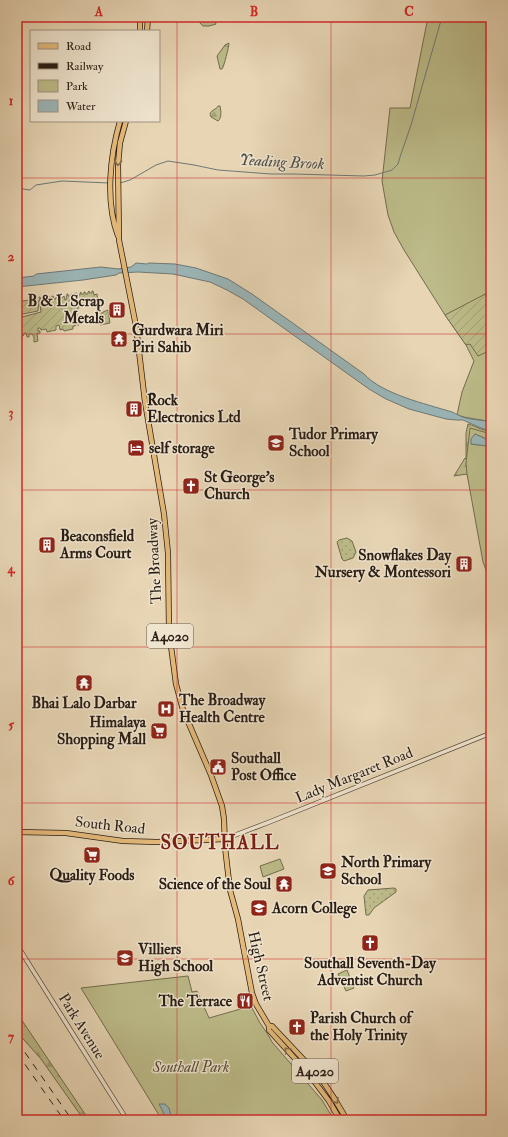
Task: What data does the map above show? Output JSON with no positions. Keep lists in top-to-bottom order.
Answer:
{
  "streets": {
    "main road": [
      "The Broadway",
      "A4020",
      "South Road",
      "High Street"
    ],
    "street": ["Lady Margaret Road", "Park Avenue"]
  },
  "crossings": [
    ["The Broadway", "A4020"],
    ["The Broadway", "Lady Margaret Road"],
    ["The Broadway", "South Road"],
    ["The Broadway", "High Street"],
    ["A4020", "High Street"],
    ["Lady Margaret Road", "South Road"],
    ["Lady Margaret Road", "High Street"],
    ["South Road", "High Street"]
  ],
  "districts": ["SOUTHALL"],
  "water": ["Yeading Brook"],
  "parks": ["Southall Park"],
  "places": {
    "building": [
      "B & L Scrap Metals",
      "Rock Electronics Ltd",
      "Beaconsfield Arms Court",
      "Snowflakes Day Nursery & Montessori"
    ],
    "temple": ["Gurdwara Miri Piri Sahib", "Bhai Lalo Darbar", "Science of the Soul"],
    "school or university": [
      "Tudor Primary School",
      "North Primary School",
      "Acorn College",
      "Villiers High School"
    ],
    "hotel": ["self storage"],
    "church": ["St George's Church", "Southall Seventh-Day Adventist Church", "Parish Church of the Holy Trinity"],
    "hospital": ["The Broadway Health Centre"],
    "supermarket": ["Himalaya Shopping Mall", "Quality Foods"],
    "public building": ["Southall Post Office"],
    "restaurant": ["The Terrace"]
  },
  "legend": [
    "Road",
    "Railway",
    "Park",
    "Water"
  ],
  "grid": {
    "columns": ["A", "B", "C"],
    "rows": [
      "1",
      "2",
      "3",
      "4",
      "5",
      "6",
      "7"
    ]
  }
}
